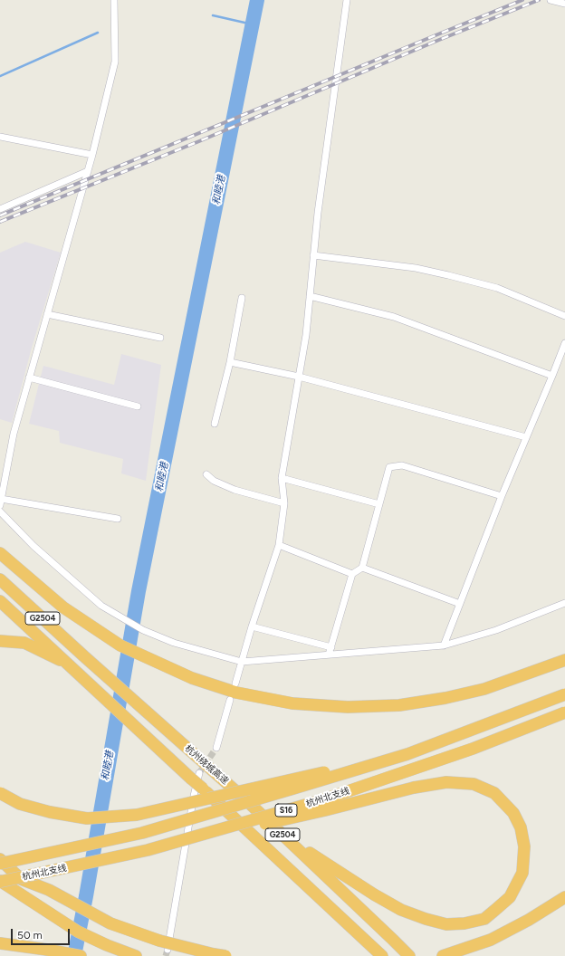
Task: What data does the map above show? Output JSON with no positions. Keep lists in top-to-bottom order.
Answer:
{
  "streets": {
    "highway": [
      "G2504",
      "杭州绕城高速",
      "杭州北支线",
      "S16"
    ]
  },
  "water": ["和睦港"],
  "scale_bar": "50 m"
}
